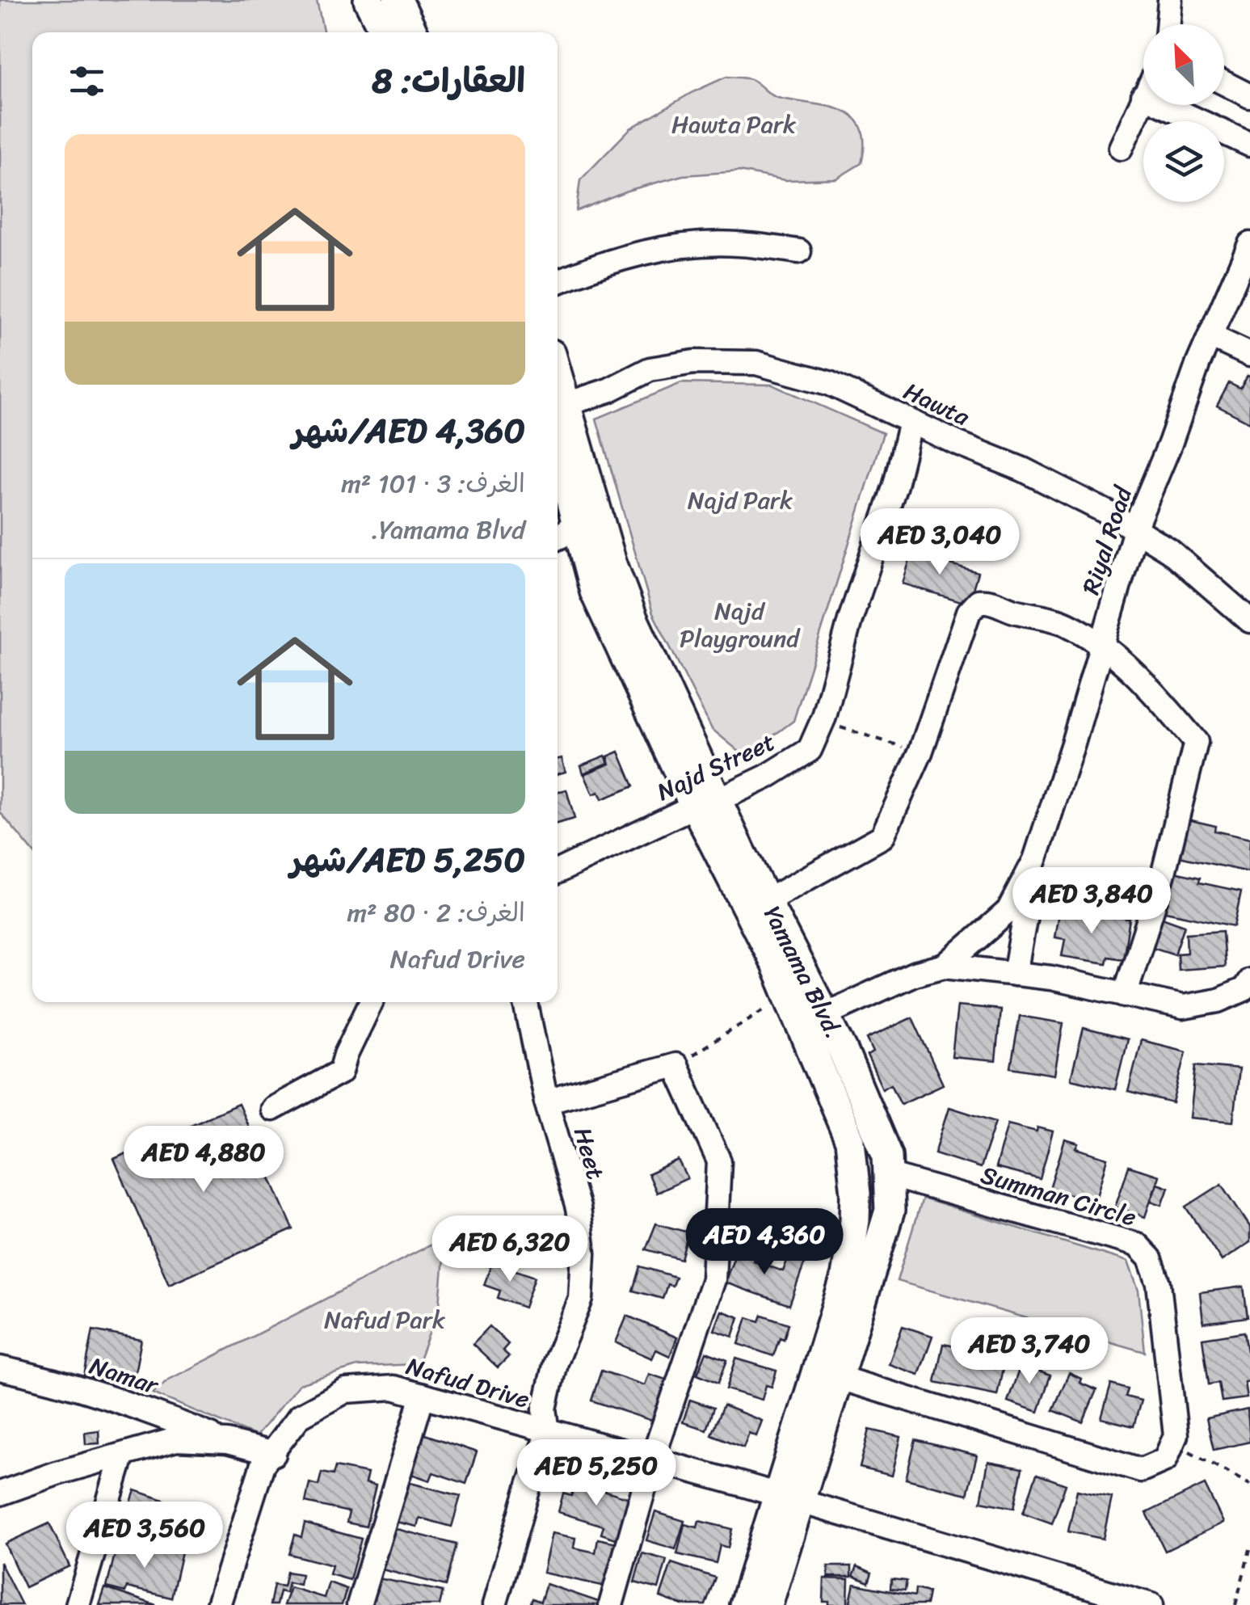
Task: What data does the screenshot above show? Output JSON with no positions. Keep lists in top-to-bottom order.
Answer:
{
  "streets": {
    "main road": ["Yamama Blvd."],
    "street": [
      "Hawta",
      "Riyal Road",
      "Najd Street",
      "Heet",
      "Summan Circle",
      "Namar",
      "Nafud Drive"
    ]
  },
  "crossings": [
    ["Hawta", "Riyal Road"],
    ["Hawta", "Najd Street"],
    ["Hawta", "Yamama Blvd."],
    ["Najd Street", "Yamama Blvd."],
    ["Yamama Blvd.", "Summan Circle"],
    ["Yamama Blvd.", "Nafud Drive"],
    ["Heet", "Nafud Drive"],
    ["Namar", "Nafud Drive"]
  ],
  "parks": [
    "Hawta Park",
    "Najd Park",
    "Najd Playground",
    "Nafud Park"
  ],
  "north": "top left",
  "page": {
    "heading": "العقارات: 8",
    "list": [
      {
        "name": "AED 4,360/شهر",
        "note": "الغرف: 3 · 101 m² · Yamama Blvd."
      },
      {
        "name": "AED 5,250/شهر",
        "note": "الغرف: 2 · 80 m² · Nafud Drive"
      }
    ],
    "price": [
      "AED 3,040",
      "AED 3,840",
      "AED 4,880",
      "AED 4,360",
      "AED 6,320",
      "AED 3,740",
      "AED 5,250",
      "AED 3,560"
    ]
  }
}
